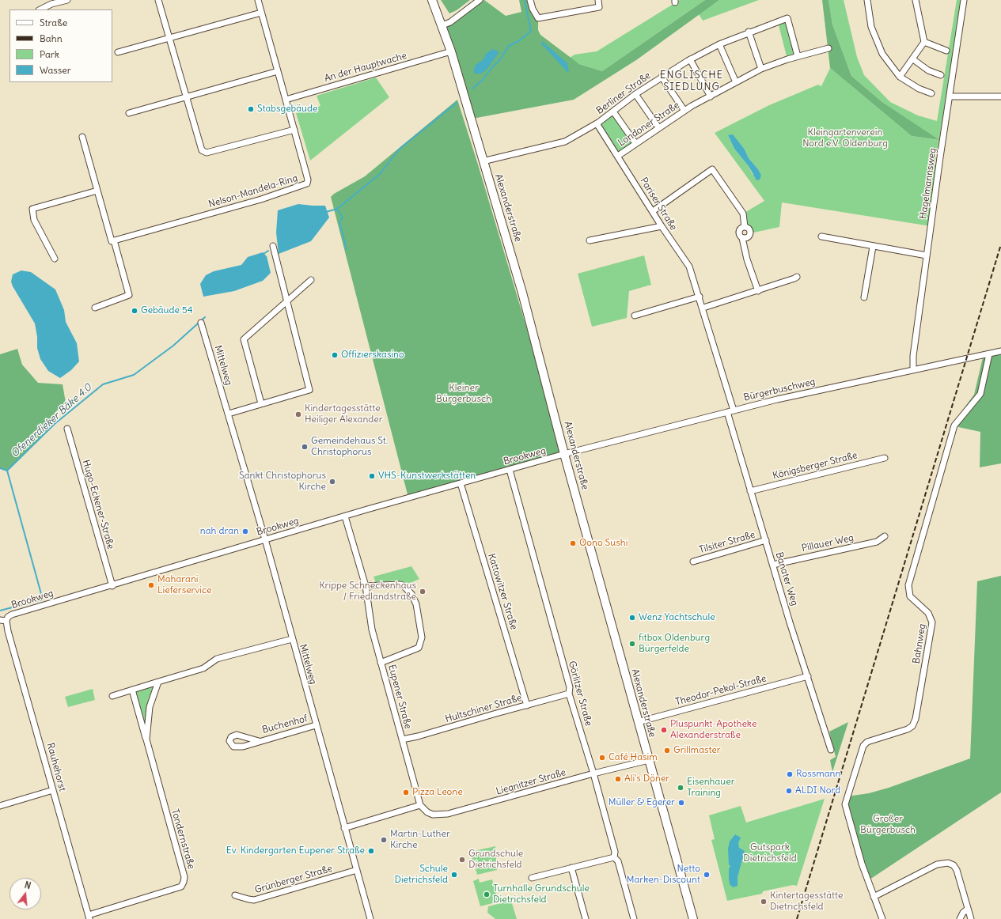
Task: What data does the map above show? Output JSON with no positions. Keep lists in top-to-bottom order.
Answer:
{
  "streets": {
    "main road": ["Alexanderstraße"],
    "street": [
      "An der Hauptwache",
      "Berliner Straße",
      "Londoner Straße",
      "Hagelmannsweg",
      "Nelson-Mandela-Ring",
      "Pariser Straße",
      "Mittelweg",
      "Bürgerbuschweg",
      "Brookweg",
      "Königsberger Straße",
      "Hugo-Eckener-Straße",
      "Tilsiter Straße",
      "Pillauer Weg",
      "Banater Weg",
      "Kattowitzer Straße",
      "Bahnweg",
      "Theodor-Pekol-Straße",
      "Görlitzer Straße",
      "Eupener Straße",
      "Hultschiner Straße",
      "Buchenhof",
      "Rauhehorst",
      "Liegnitzer Straße",
      "Tondernstraße",
      "Grünberger Straße"
    ]
  },
  "crossings": [
    ["An der Hauptwache", "Nelson-Mandela-Ring"],
    ["An der Hauptwache", "Alexanderstraße"],
    ["Berliner Straße", "Londoner Straße"],
    ["Berliner Straße", "Pariser Straße"],
    ["Berliner Straße", "Alexanderstraße"],
    ["Londoner Straße", "Pariser Straße"],
    ["Hagelmannsweg", "Bürgerbuschweg"],
    ["Pariser Straße", "Bürgerbuschweg"],
    ["Alexanderstraße", "Bürgerbuschweg"],
    ["Alexanderstraße", "Brookweg"],
    ["Alexanderstraße", "Theodor-Pekol-Straße"],
    ["Alexanderstraße", "Liegnitzer Straße"],
    ["Mittelweg", "Brookweg"],
    ["Mittelweg", "Buchenhof"],
    ["Mittelweg", "Grünberger Straße"],
    ["Bürgerbuschweg", "Brookweg"],
    ["Bürgerbuschweg", "Banater Weg"],
    ["Bürgerbuschweg", "Bahnweg"],
    ["Brookweg", "Hugo-Eckener-Straße"],
    ["Brookweg", "Kattowitzer Straße"],
    ["Brookweg", "Görlitzer Straße"],
    ["Brookweg", "Eupener Straße"],
    ["Brookweg", "Rauhehorst"],
    ["Königsberger Straße", "Banater Weg"],
    ["Tilsiter Straße", "Banater Weg"],
    ["Pillauer Weg", "Banater Weg"],
    ["Banater Weg", "Theodor-Pekol-Straße"],
    ["Kattowitzer Straße", "Hultschiner Straße"],
    ["Görlitzer Straße", "Hultschiner Straße"],
    ["Görlitzer Straße", "Liegnitzer Straße"],
    ["Eupener Straße", "Hultschiner Straße"],
    ["Eupener Straße", "Liegnitzer Straße"],
    ["Rauhehorst", "Tondernstraße"]
  ],
  "districts": ["ENGLISCHE SIEDLUNG"],
  "water": ["Ofenerdieker Bäke 4.0"],
  "parks": [
    "Kleingartenverein Nord e.V. Oldenburg",
    "Kleiner Bürgerbusch",
    "Großer Bürgerbusch",
    "Gutspark Dietrichsfeld"
  ],
  "places": [
    "Stabsgebäude",
    "Gebäude 54",
    "Offizierskasino",
    "Kindertagesstätte Heiliger Alexander",
    "Gemeindehaus St. Christophorus",
    "VHS-Kunstwerkstätten",
    "Sankt Christophorus Kirche",
    "nah dran",
    "Oono Sushi",
    "Maharani Lieferservice",
    "Krippe Schneckenhaus / Friedlandstraße",
    "Wenz Yachtschule",
    "fitbox Oldenburg Bürgerfelde",
    "Pluspunkt-Apotheke Alexanderstraße",
    "Grillmaster",
    "Café Hasim",
    "Rossmann",
    "Ali's Döner",
    "Eisenhauer Training",
    "ALDI Nord",
    "Pizza Leone",
    "Müller & Egerer",
    "Martin-Luther Kirche",
    "Ev. Kindergarten Eupener Straße",
    "Grundschule Dietrichsfeld",
    "Schule Dietrichsfeld",
    "Netto Marken-Discount",
    "Turnhalle Grundschule Dietrichsfeld",
    "Kintertagesstätte Dietrichsfeld"
  ],
  "legend": [
    "Straße",
    "Bahn",
    "Park",
    "Wasser"
  ],
  "north": "top"
}
